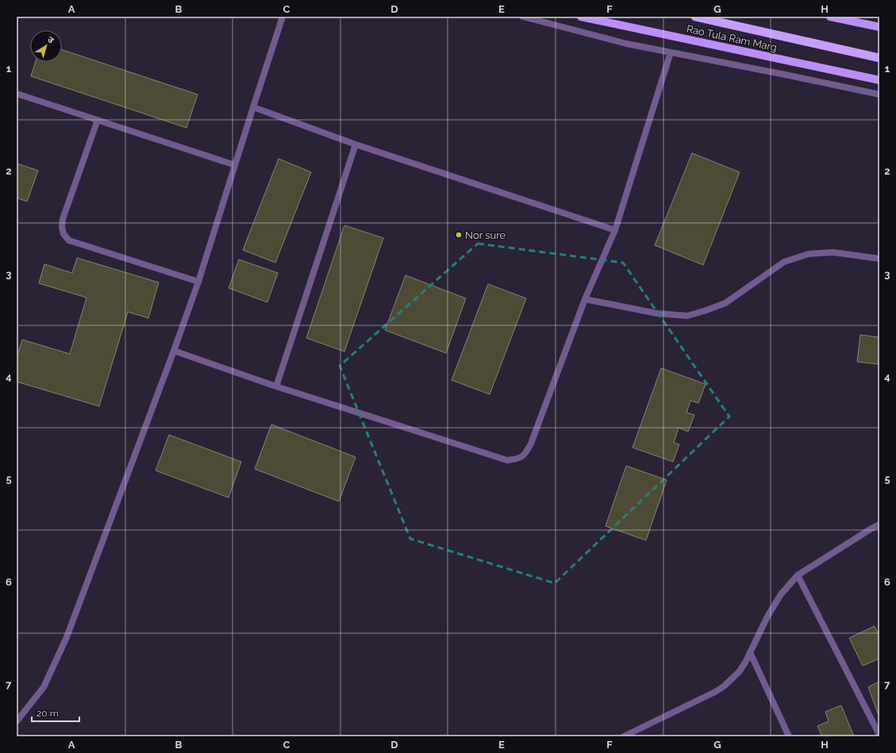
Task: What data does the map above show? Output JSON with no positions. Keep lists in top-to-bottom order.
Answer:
{
  "streets": {
    "main road": ["Rao Tula Ram Marg"]
  },
  "places": ["Nor sure"],
  "scale_bar": "20 m",
  "north": "top right",
  "grid": {
    "columns": [
      "A",
      "B",
      "C",
      "D",
      "E",
      "F",
      "G",
      "H"
    ],
    "rows": [
      "1",
      "2",
      "3",
      "4",
      "5",
      "6",
      "7"
    ]
  }
}
